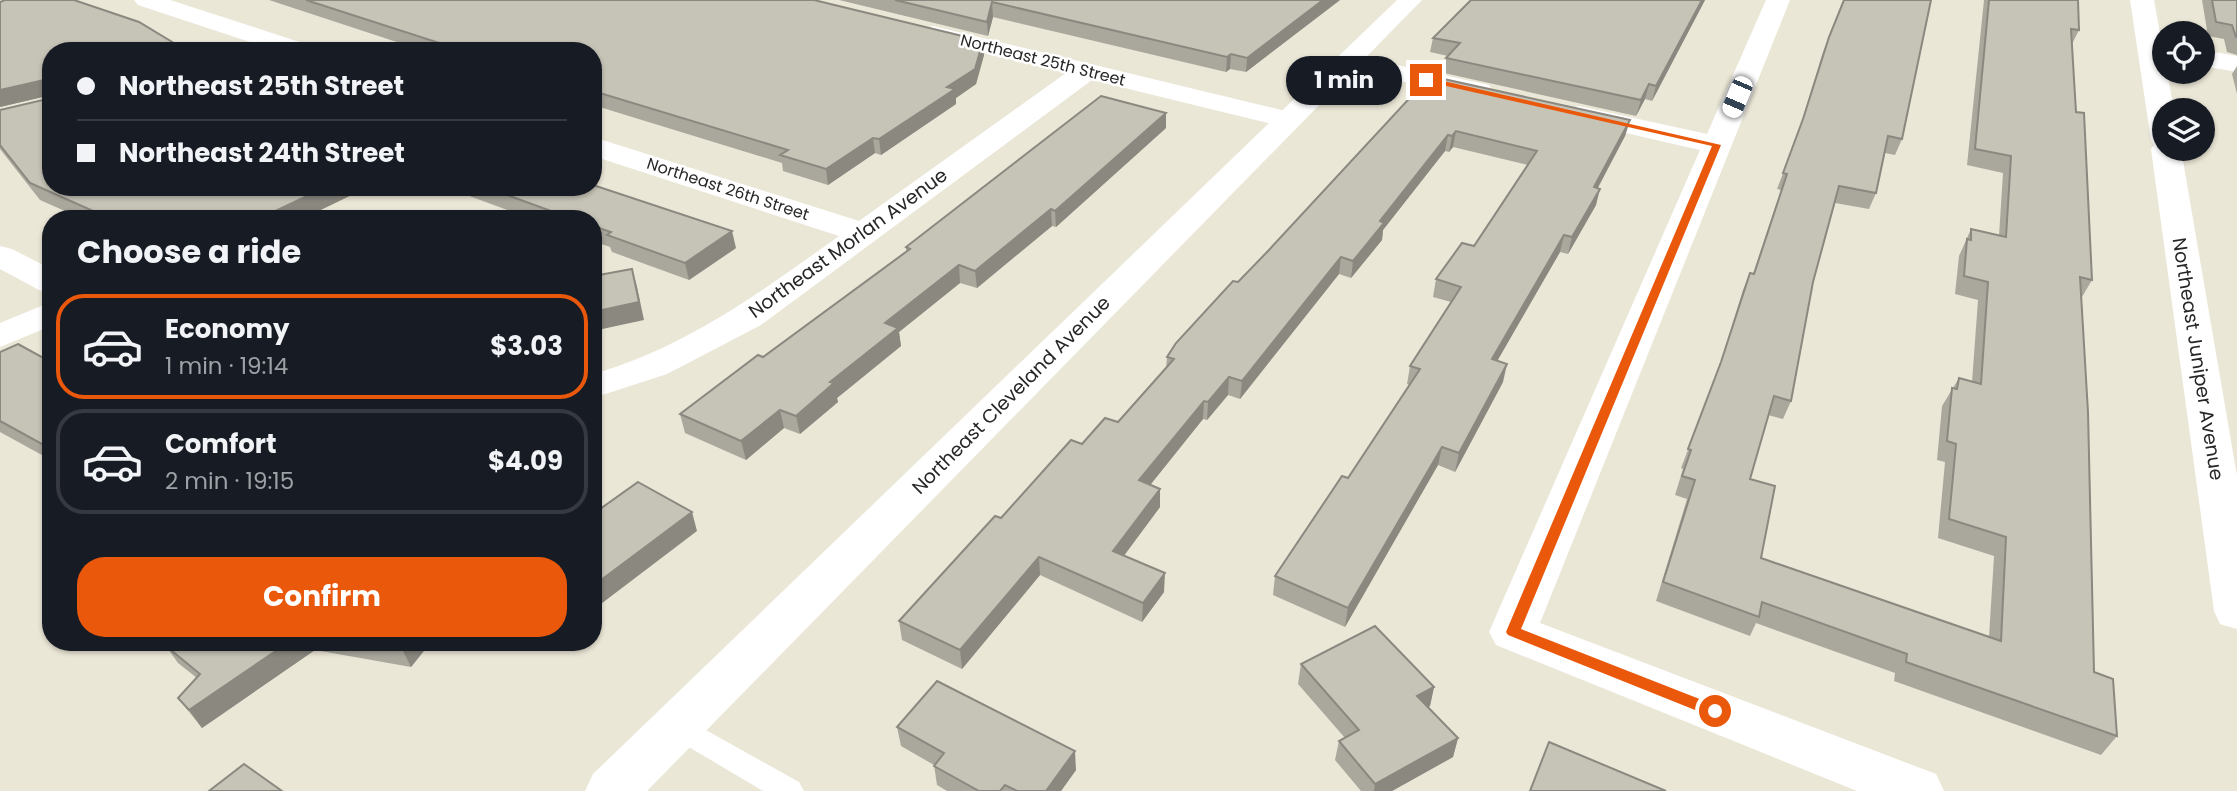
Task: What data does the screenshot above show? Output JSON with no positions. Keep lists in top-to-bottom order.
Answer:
{
  "streets": {
    "street": [
      "Northeast 25th Street",
      "Northeast 26th Street",
      "Northeast Morlan Avenue",
      "Northeast Juniper Avenue",
      "Northeast Cleveland Avenue"
    ]
  },
  "crossings": [
    ["Northeast 25th Street", "Northeast Morlan Avenue"],
    ["Northeast 25th Street", "Northeast Cleveland Avenue"],
    ["Northeast 26th Street", "Northeast Morlan Avenue"]
  ],
  "page": {
    "banner": ["Northeast 25th Street", "Northeast 24th Street"],
    "bubble": "1 min",
    "heading": "Choose a ride",
    "list": [
      {
        "name": "Economy",
        "note": "1 min · 19:14",
        "value": "$3.03"
      },
      {
        "name": "Comfort",
        "note": "2 min · 19:15",
        "value": "$4.09"
      }
    ],
    "buttons": "Confirm"
  }
}
